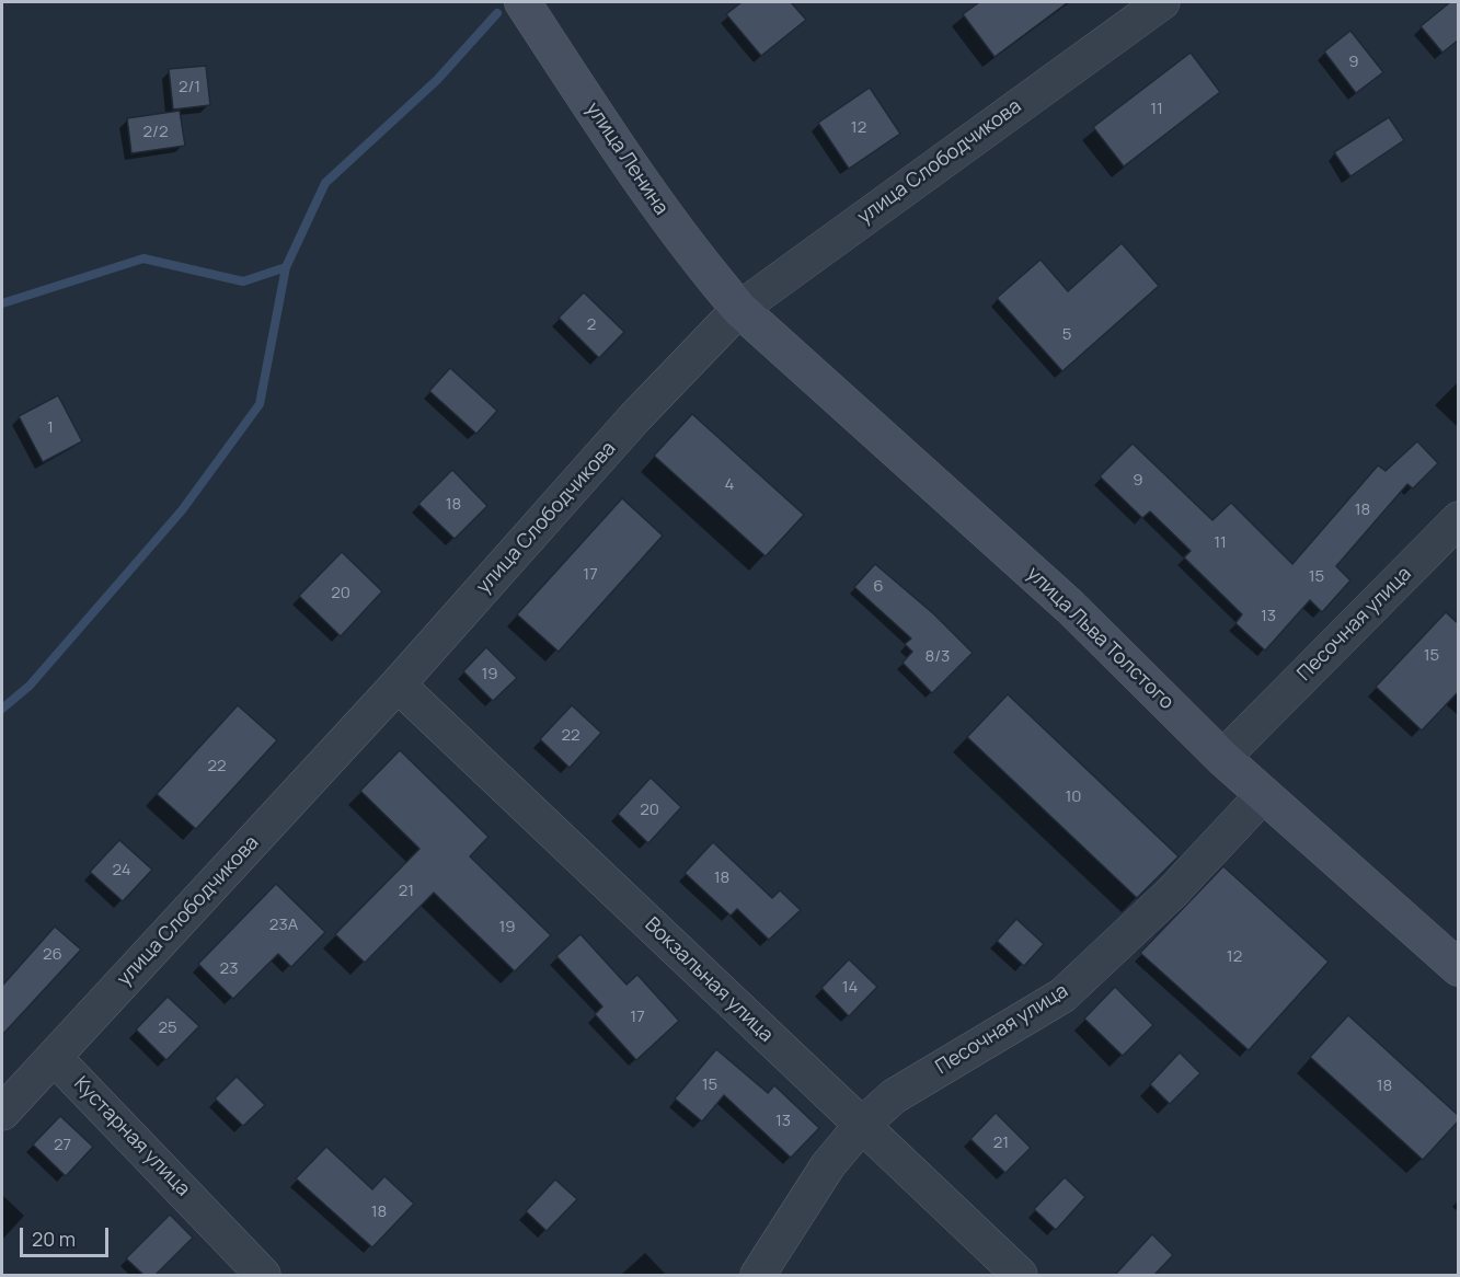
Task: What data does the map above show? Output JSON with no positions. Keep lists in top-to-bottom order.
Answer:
{
  "streets": {
    "main road": ["улица Ленина", "улица Льва Толстого"],
    "street": [
      "улица Слободчикова",
      "Песочная улица",
      "Вокзальная улица",
      "Кустарная улица"
    ]
  },
  "crossings": [
    ["улица Ленина", "улица Слободчикова"],
    ["улица Ленина", "улица Льва Толстого"],
    ["улица Слободчикова", "улица Льва Толстого"],
    ["улица Слободчикова", "Вокзальная улица"],
    ["улица Слободчикова", "Кустарная улица"],
    ["Песочная улица", "улица Льва Толстого"],
    ["Песочная улица", "Вокзальная улица"]
  ],
  "house_numbers": [
    "9",
    "2/1",
    "11",
    "12",
    "2/2",
    "2",
    "5",
    "1",
    "9",
    "4",
    "18",
    "18",
    "11",
    "17",
    "15",
    "6",
    "20",
    "13",
    "15",
    "8/3",
    "19",
    "22",
    "22",
    "10",
    "20",
    "24",
    "18",
    "21",
    "23А",
    "19",
    "26",
    "12",
    "23",
    "14",
    "17",
    "25",
    "15",
    "18",
    "13",
    "21",
    "27",
    "18"
  ],
  "scale_bar": "20 m"
}
